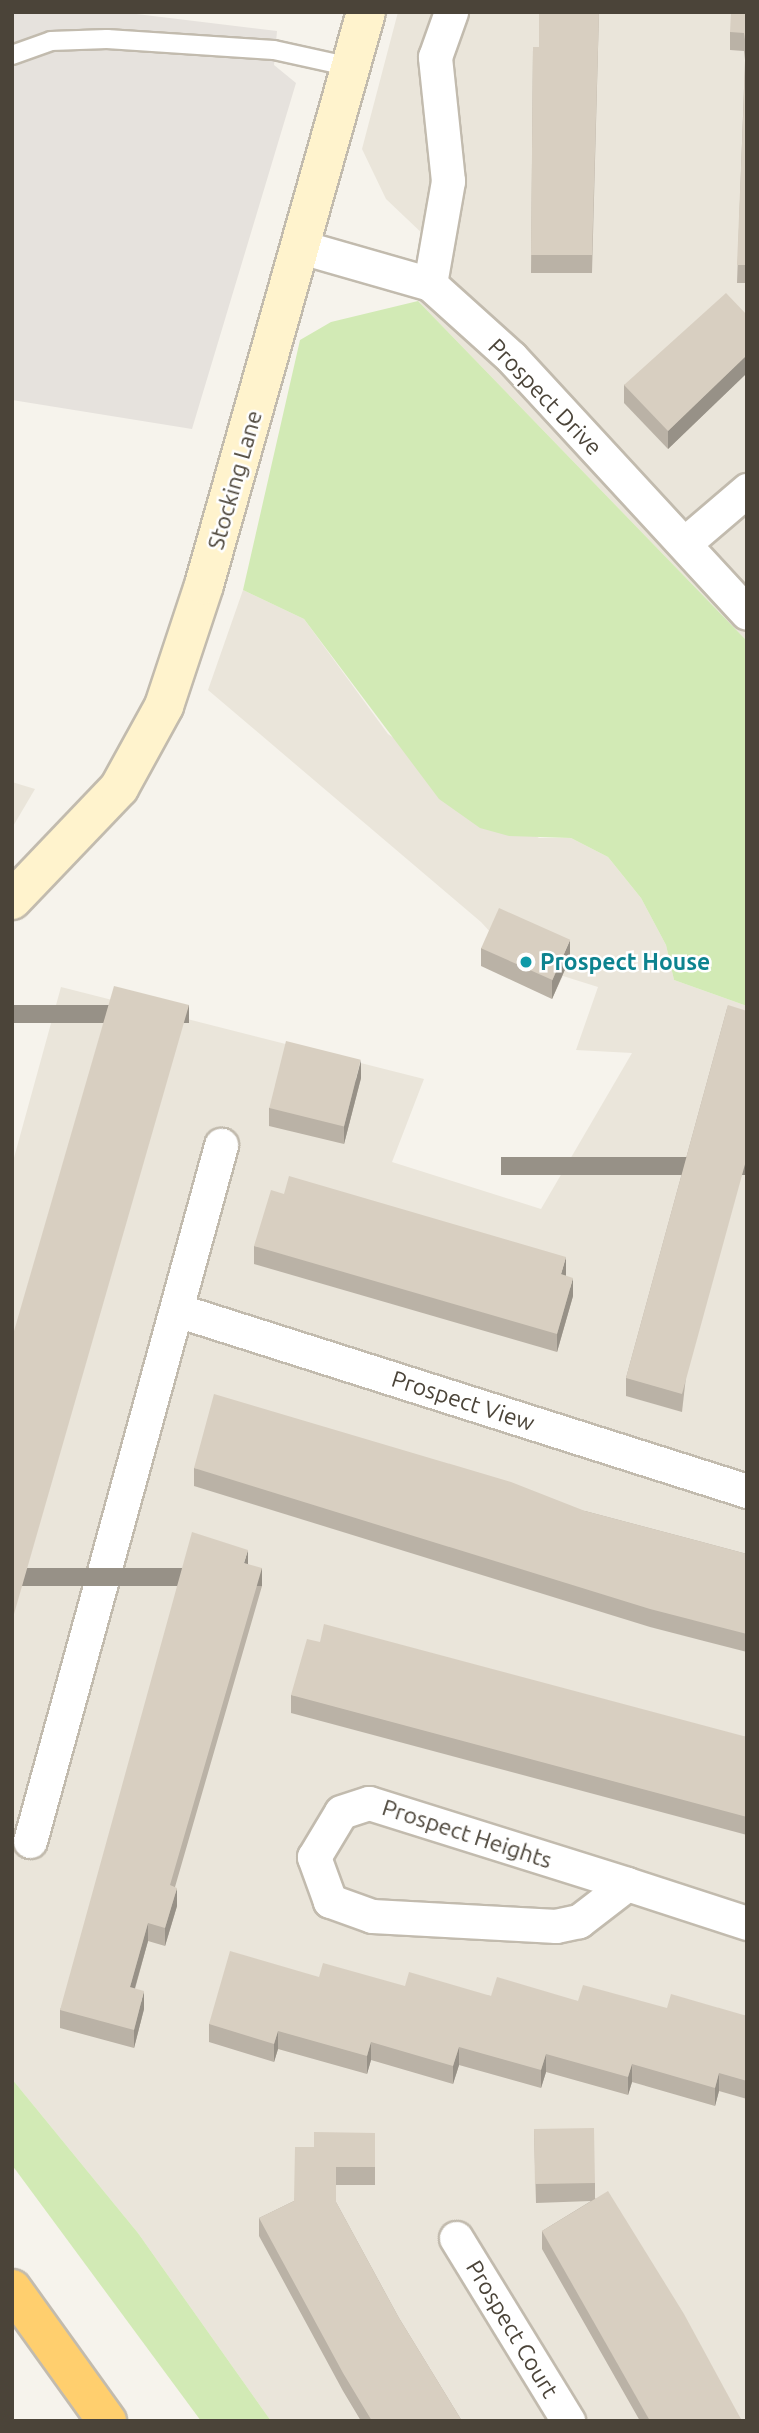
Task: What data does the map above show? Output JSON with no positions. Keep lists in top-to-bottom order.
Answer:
{
  "streets": {
    "main road": ["Stocking Lane"],
    "street": [
      "Prospect Drive",
      "Prospect View",
      "Prospect Heights",
      "Prospect Court"
    ]
  },
  "crossings": [
    ["Prospect Drive", "Stocking Lane"]
  ],
  "places": ["Prospect House"]
}
